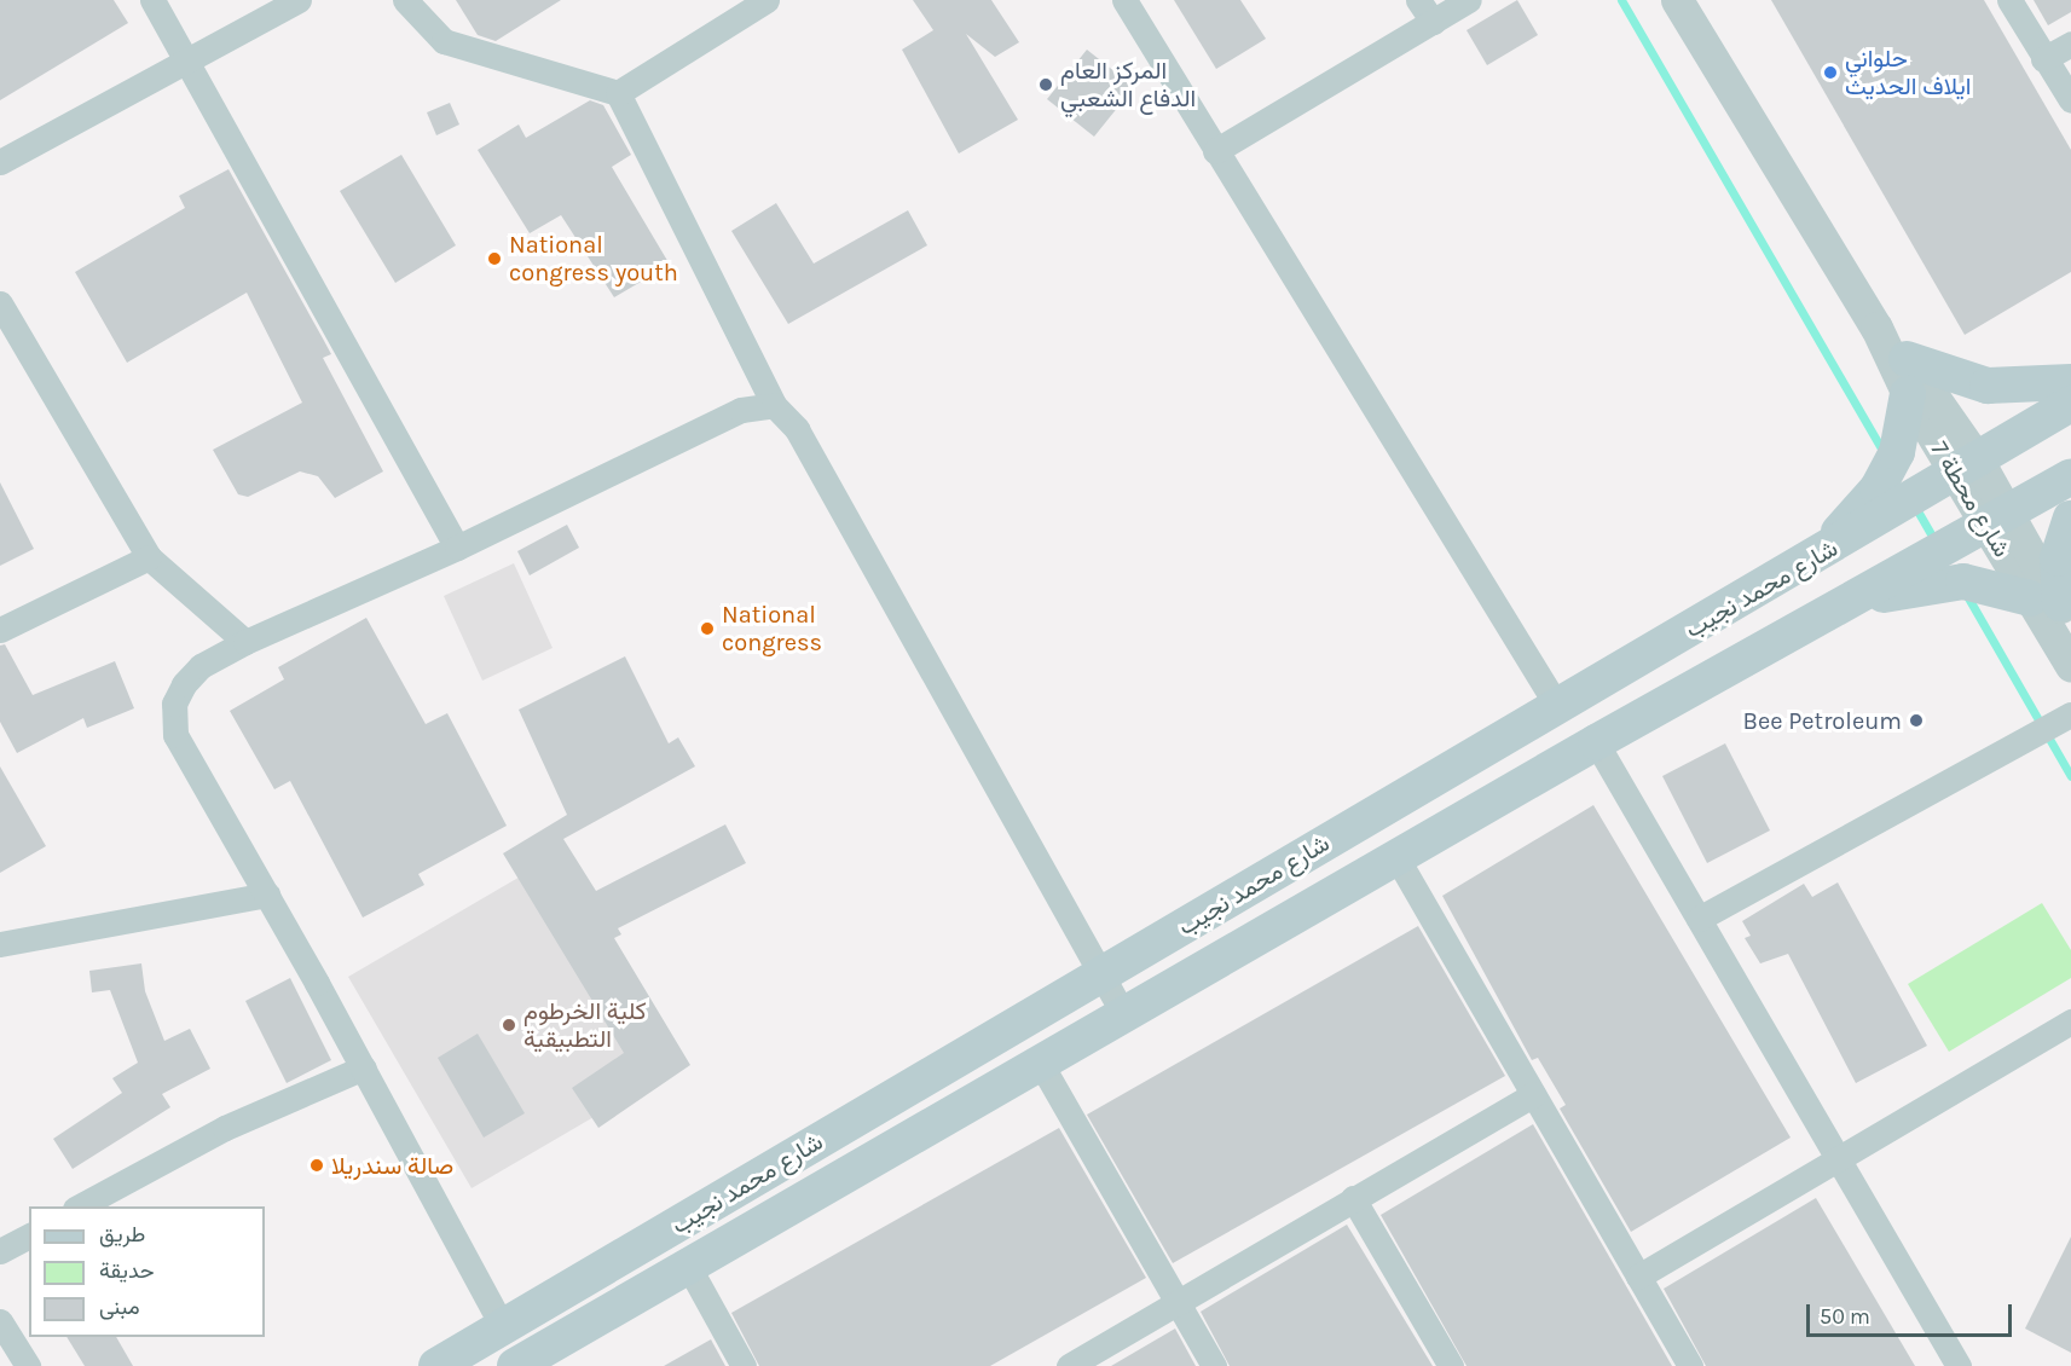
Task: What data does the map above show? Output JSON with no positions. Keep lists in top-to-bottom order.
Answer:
{
  "streets": {
    "main road": ["شارع محمد نجيب"],
    "street": ["شارع محطة 7"]
  },
  "crossings": [
    ["شارع محطة 7", "شارع محمد نجيب"]
  ],
  "places": [
    "حلواني ايلاف الحديث",
    "المركز العام الدفاع الشعبي",
    "National congress youth",
    "National congress",
    "Bee Petroleum",
    "كلية الخرطوم التطبيقية",
    "صالة سندريلا"
  ],
  "legend": ["طريق", "حديقة", "مبنى"],
  "scale_bar": "50 m"
}
